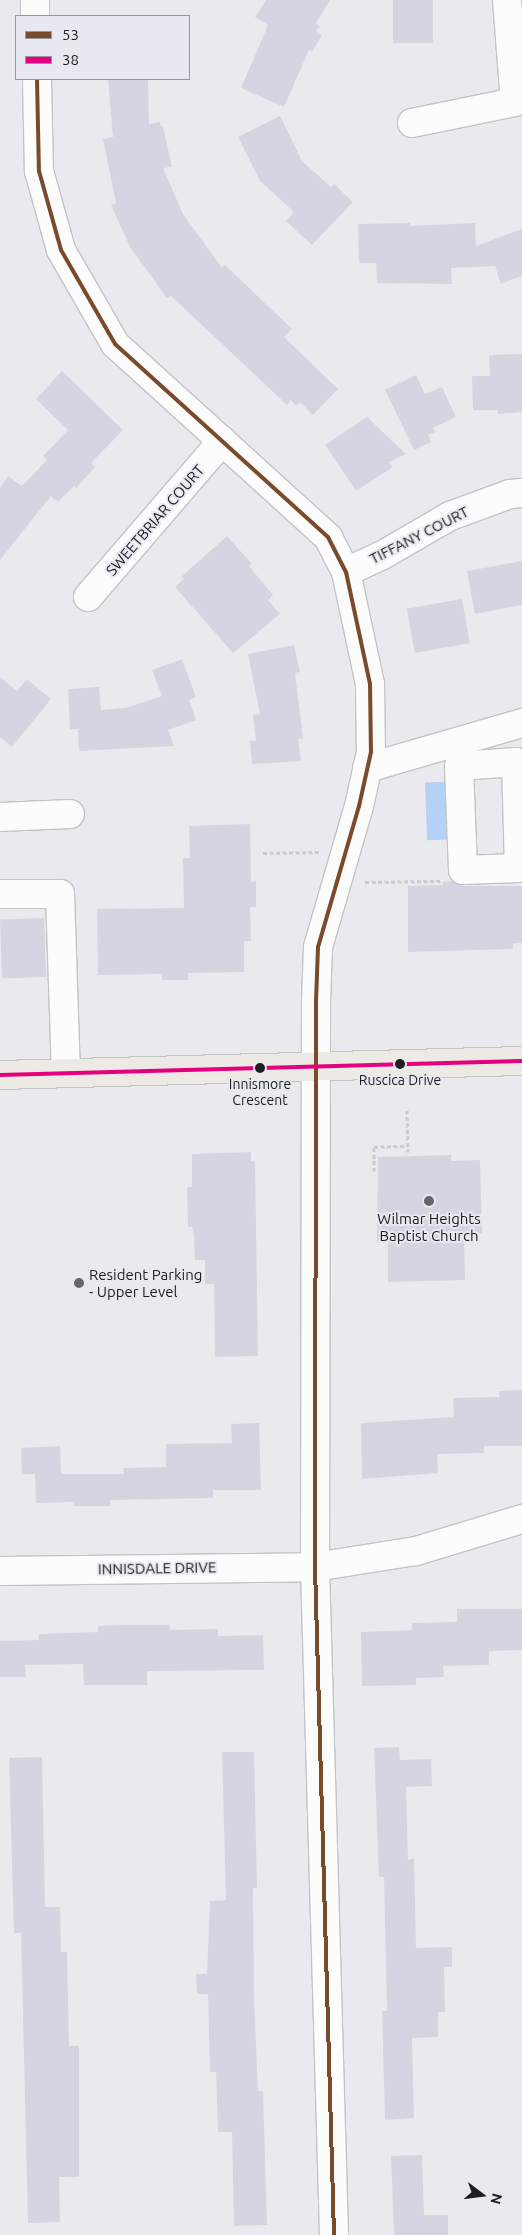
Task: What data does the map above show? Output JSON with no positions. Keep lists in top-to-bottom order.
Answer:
{
  "streets": {
    "street": ["SWEETBRIAR COURT", "TIFFANY COURT", "INNISDALE DRIVE"]
  },
  "places": [
    "Ruscica Drive",
    "Innismore Crescent",
    "Wilmar Heights Baptist Church",
    "Resident Parking - Upper Level"
  ],
  "lines": ["transit line 53", "transit line 38"],
  "legend": ["53", "38"],
  "north": "right"
}
